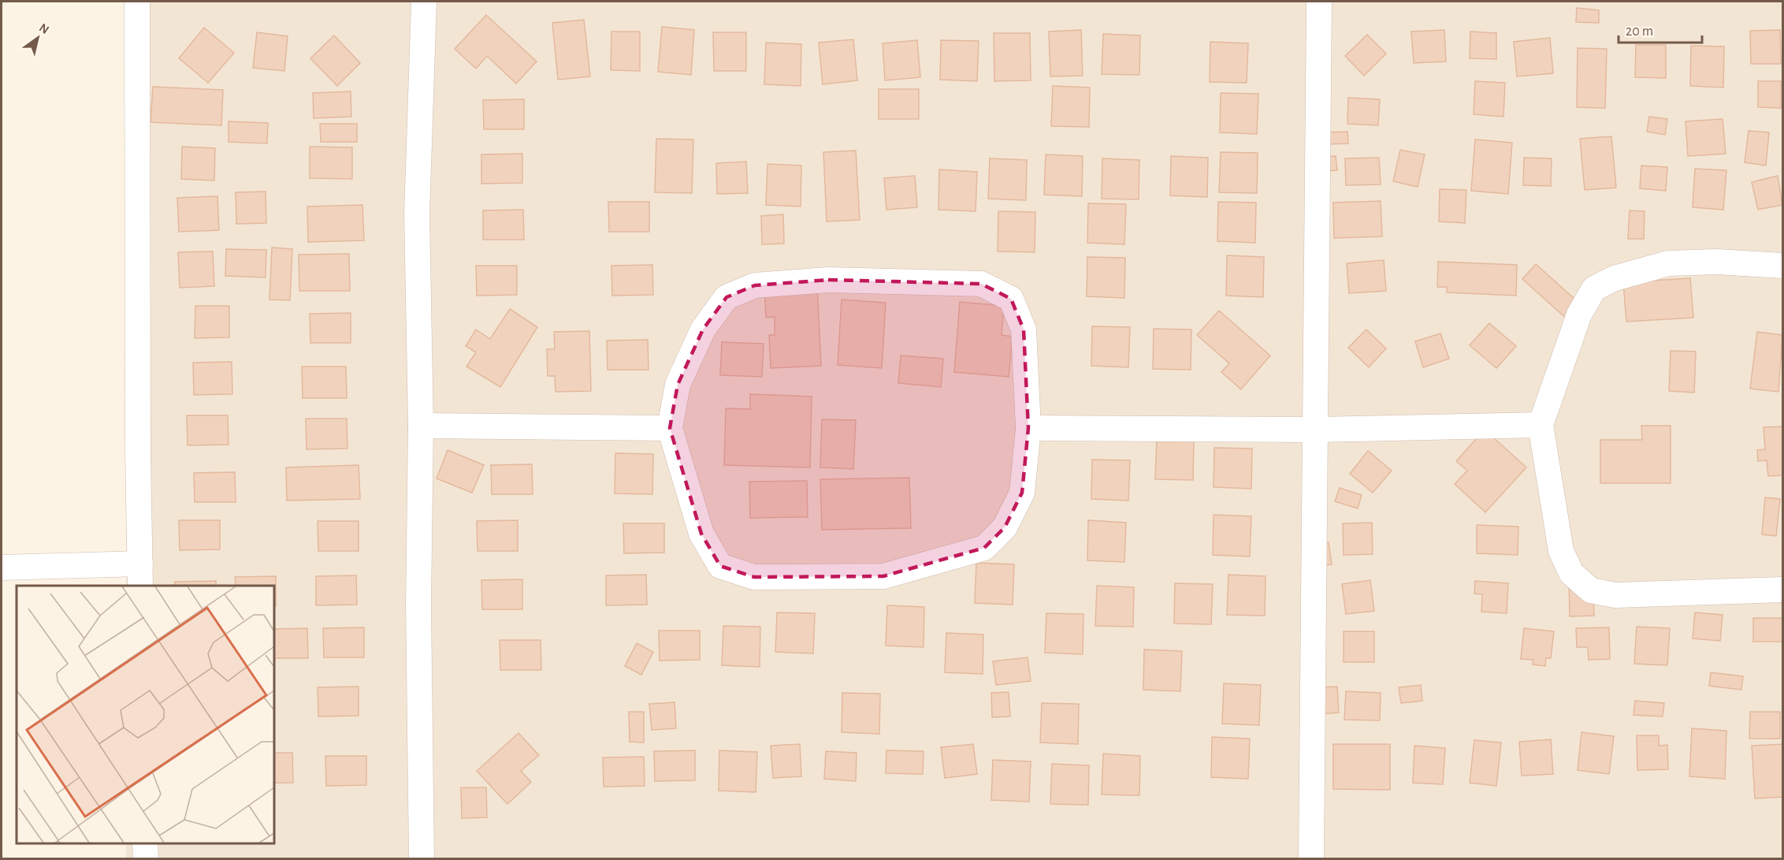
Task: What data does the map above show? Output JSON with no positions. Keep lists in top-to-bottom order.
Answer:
{
  "scale_bar": "20 m",
  "north": "top right"
}
